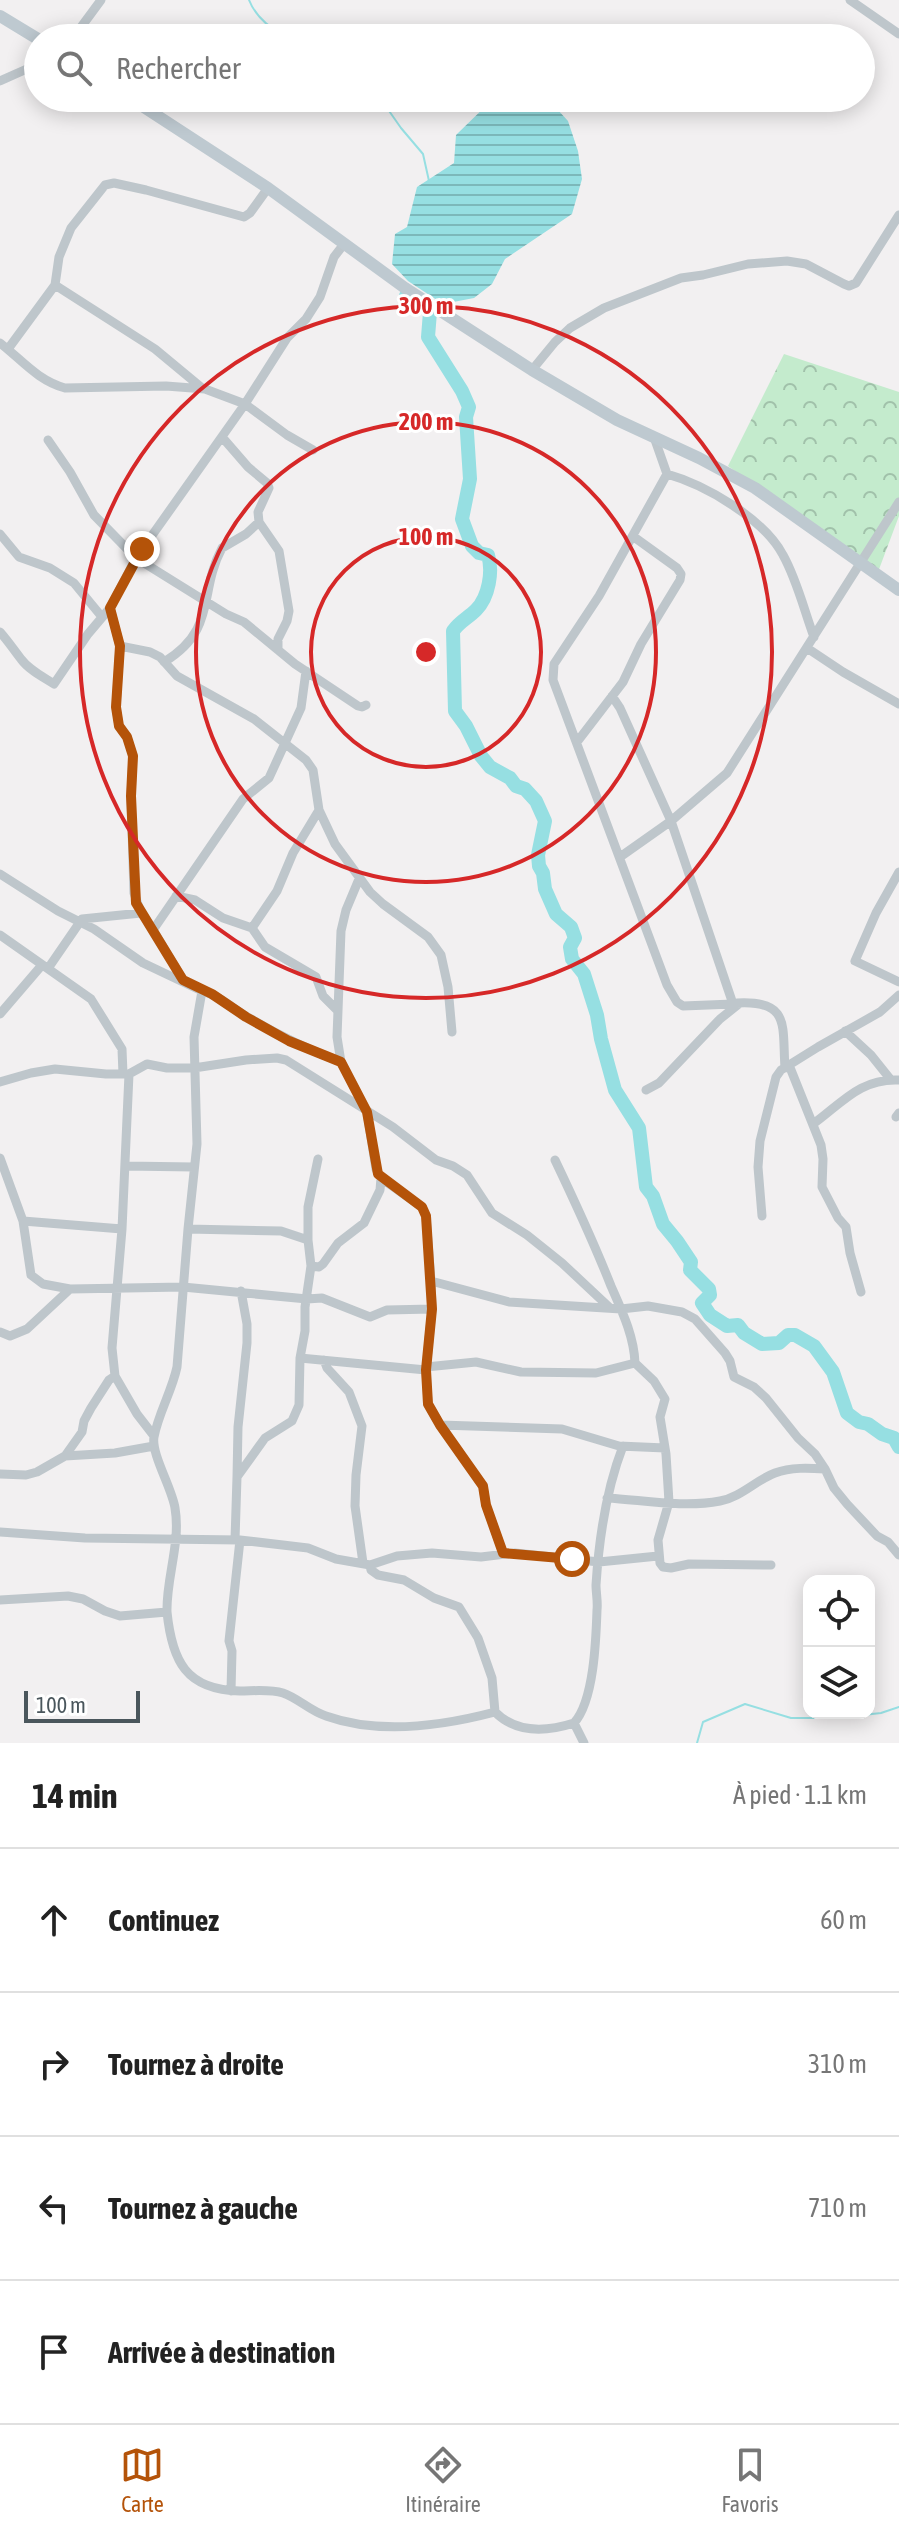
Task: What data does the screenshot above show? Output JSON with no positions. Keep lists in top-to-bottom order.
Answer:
{
  "scale_bar": "100 m",
  "page": {
    "search": "Rechercher",
    "scale": "100 m",
    "heading": ["14 min", "À pied · 1.1 km"],
    "list": [
      ["Continuez", "60 m"],
      ["Tournez à droite", "310 m"],
      ["Tournez à gauche", "710 m"],
      "Arrivée à destination"
    ],
    "nav": ["Carte", "Itinéraire", "Favoris"]
  },
  "rings": ["300 m", "200 m", "100 m"]
}
